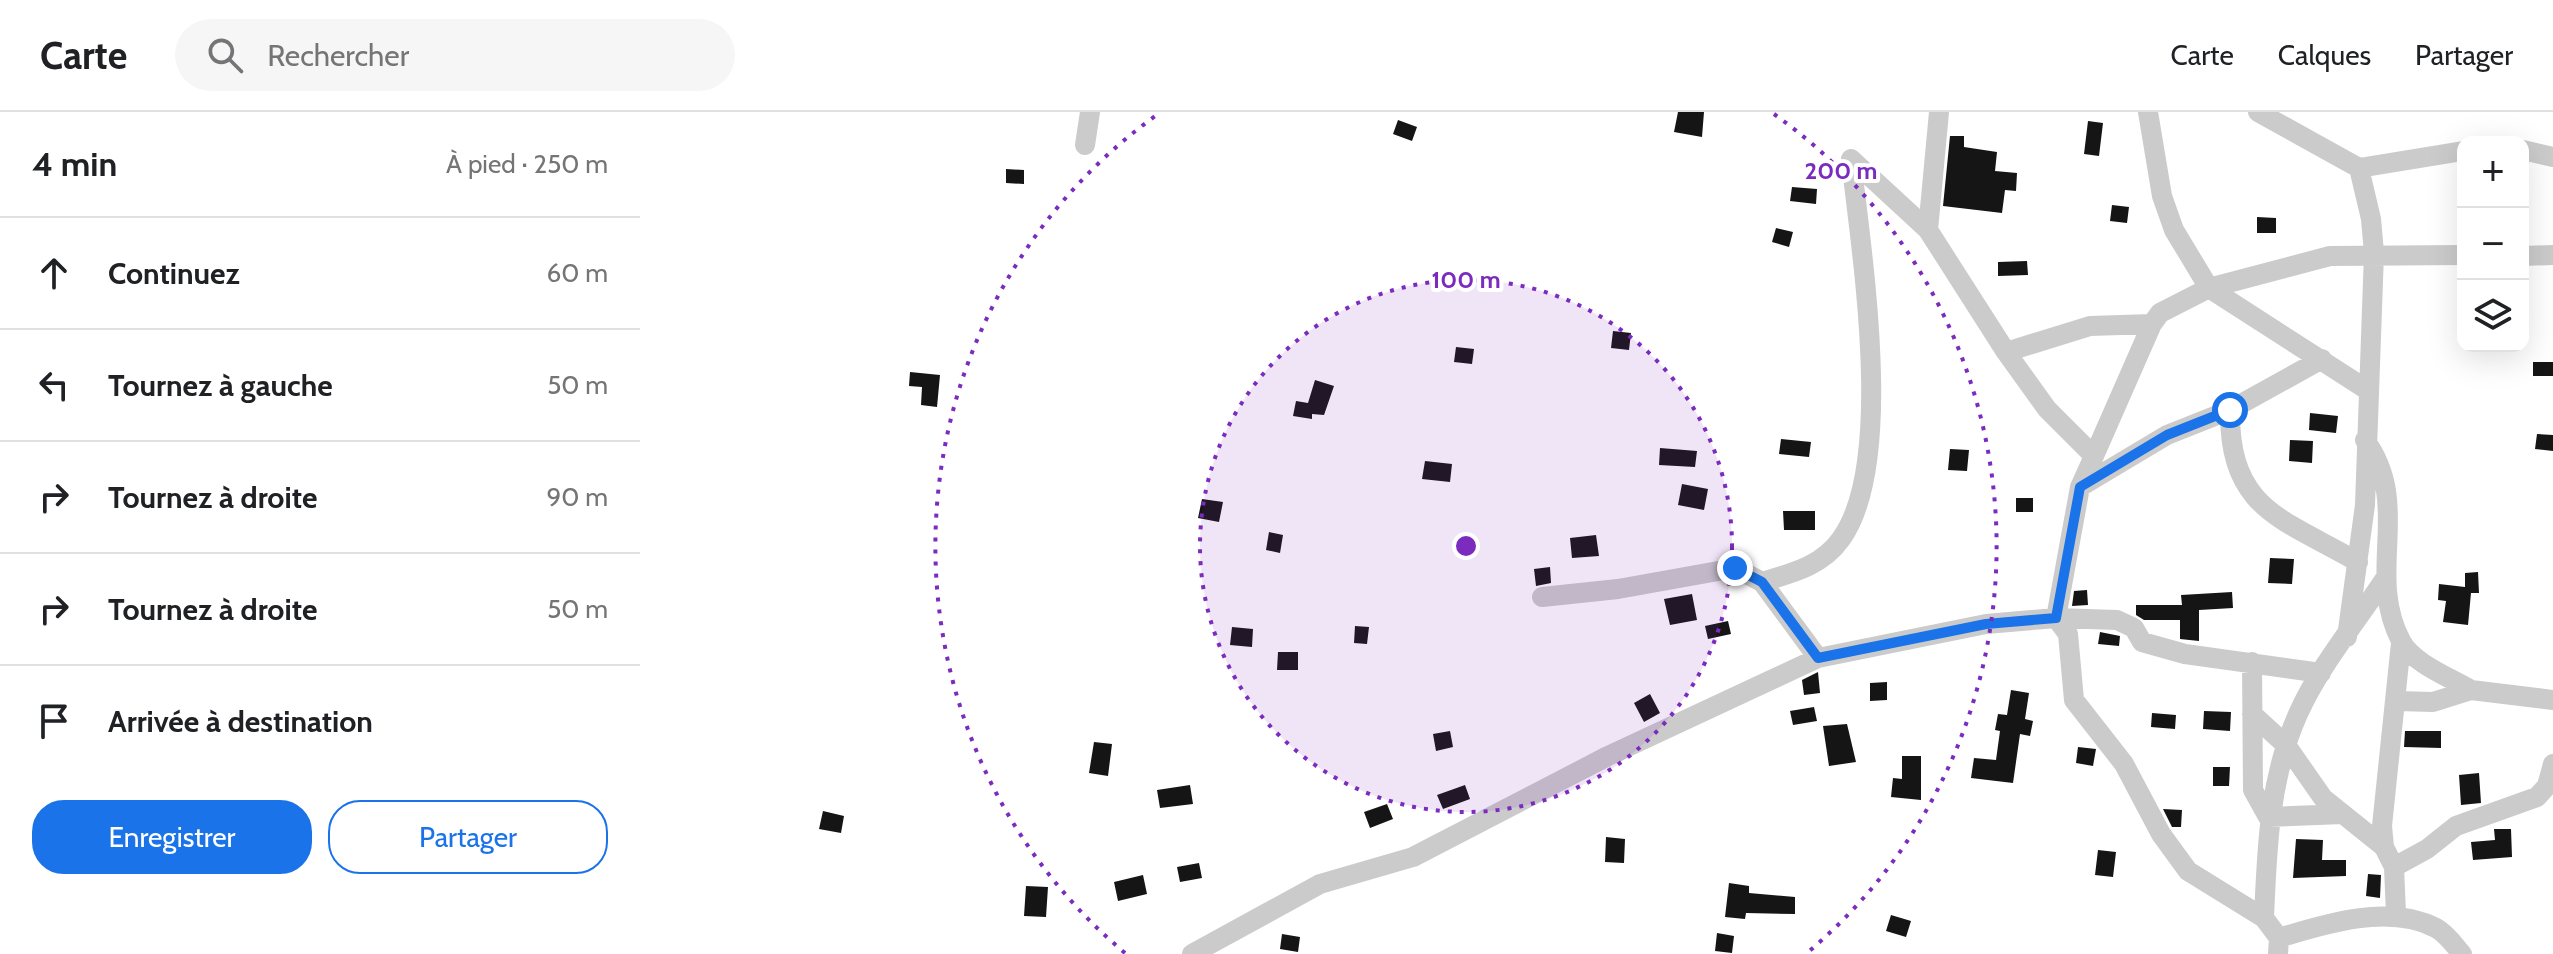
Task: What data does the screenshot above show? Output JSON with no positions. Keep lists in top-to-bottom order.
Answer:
{
  "page": {
    "header": "Carte",
    "search": "Rechercher",
    "nav": ["Carte", "Calques", "Partager"],
    "heading": ["4 min", "À pied · 250 m"],
    "map_buttons": ["+", "−"],
    "list": [
      ["Continuez", "60 m"],
      ["Tournez à gauche", "50 m"],
      ["Tournez à droite", "90 m"],
      ["Tournez à droite", "50 m"],
      "Arrivée à destination"
    ],
    "buttons": ["Enregistrer", "Partager"]
  },
  "rings": ["200 m", "100 m"]
}
